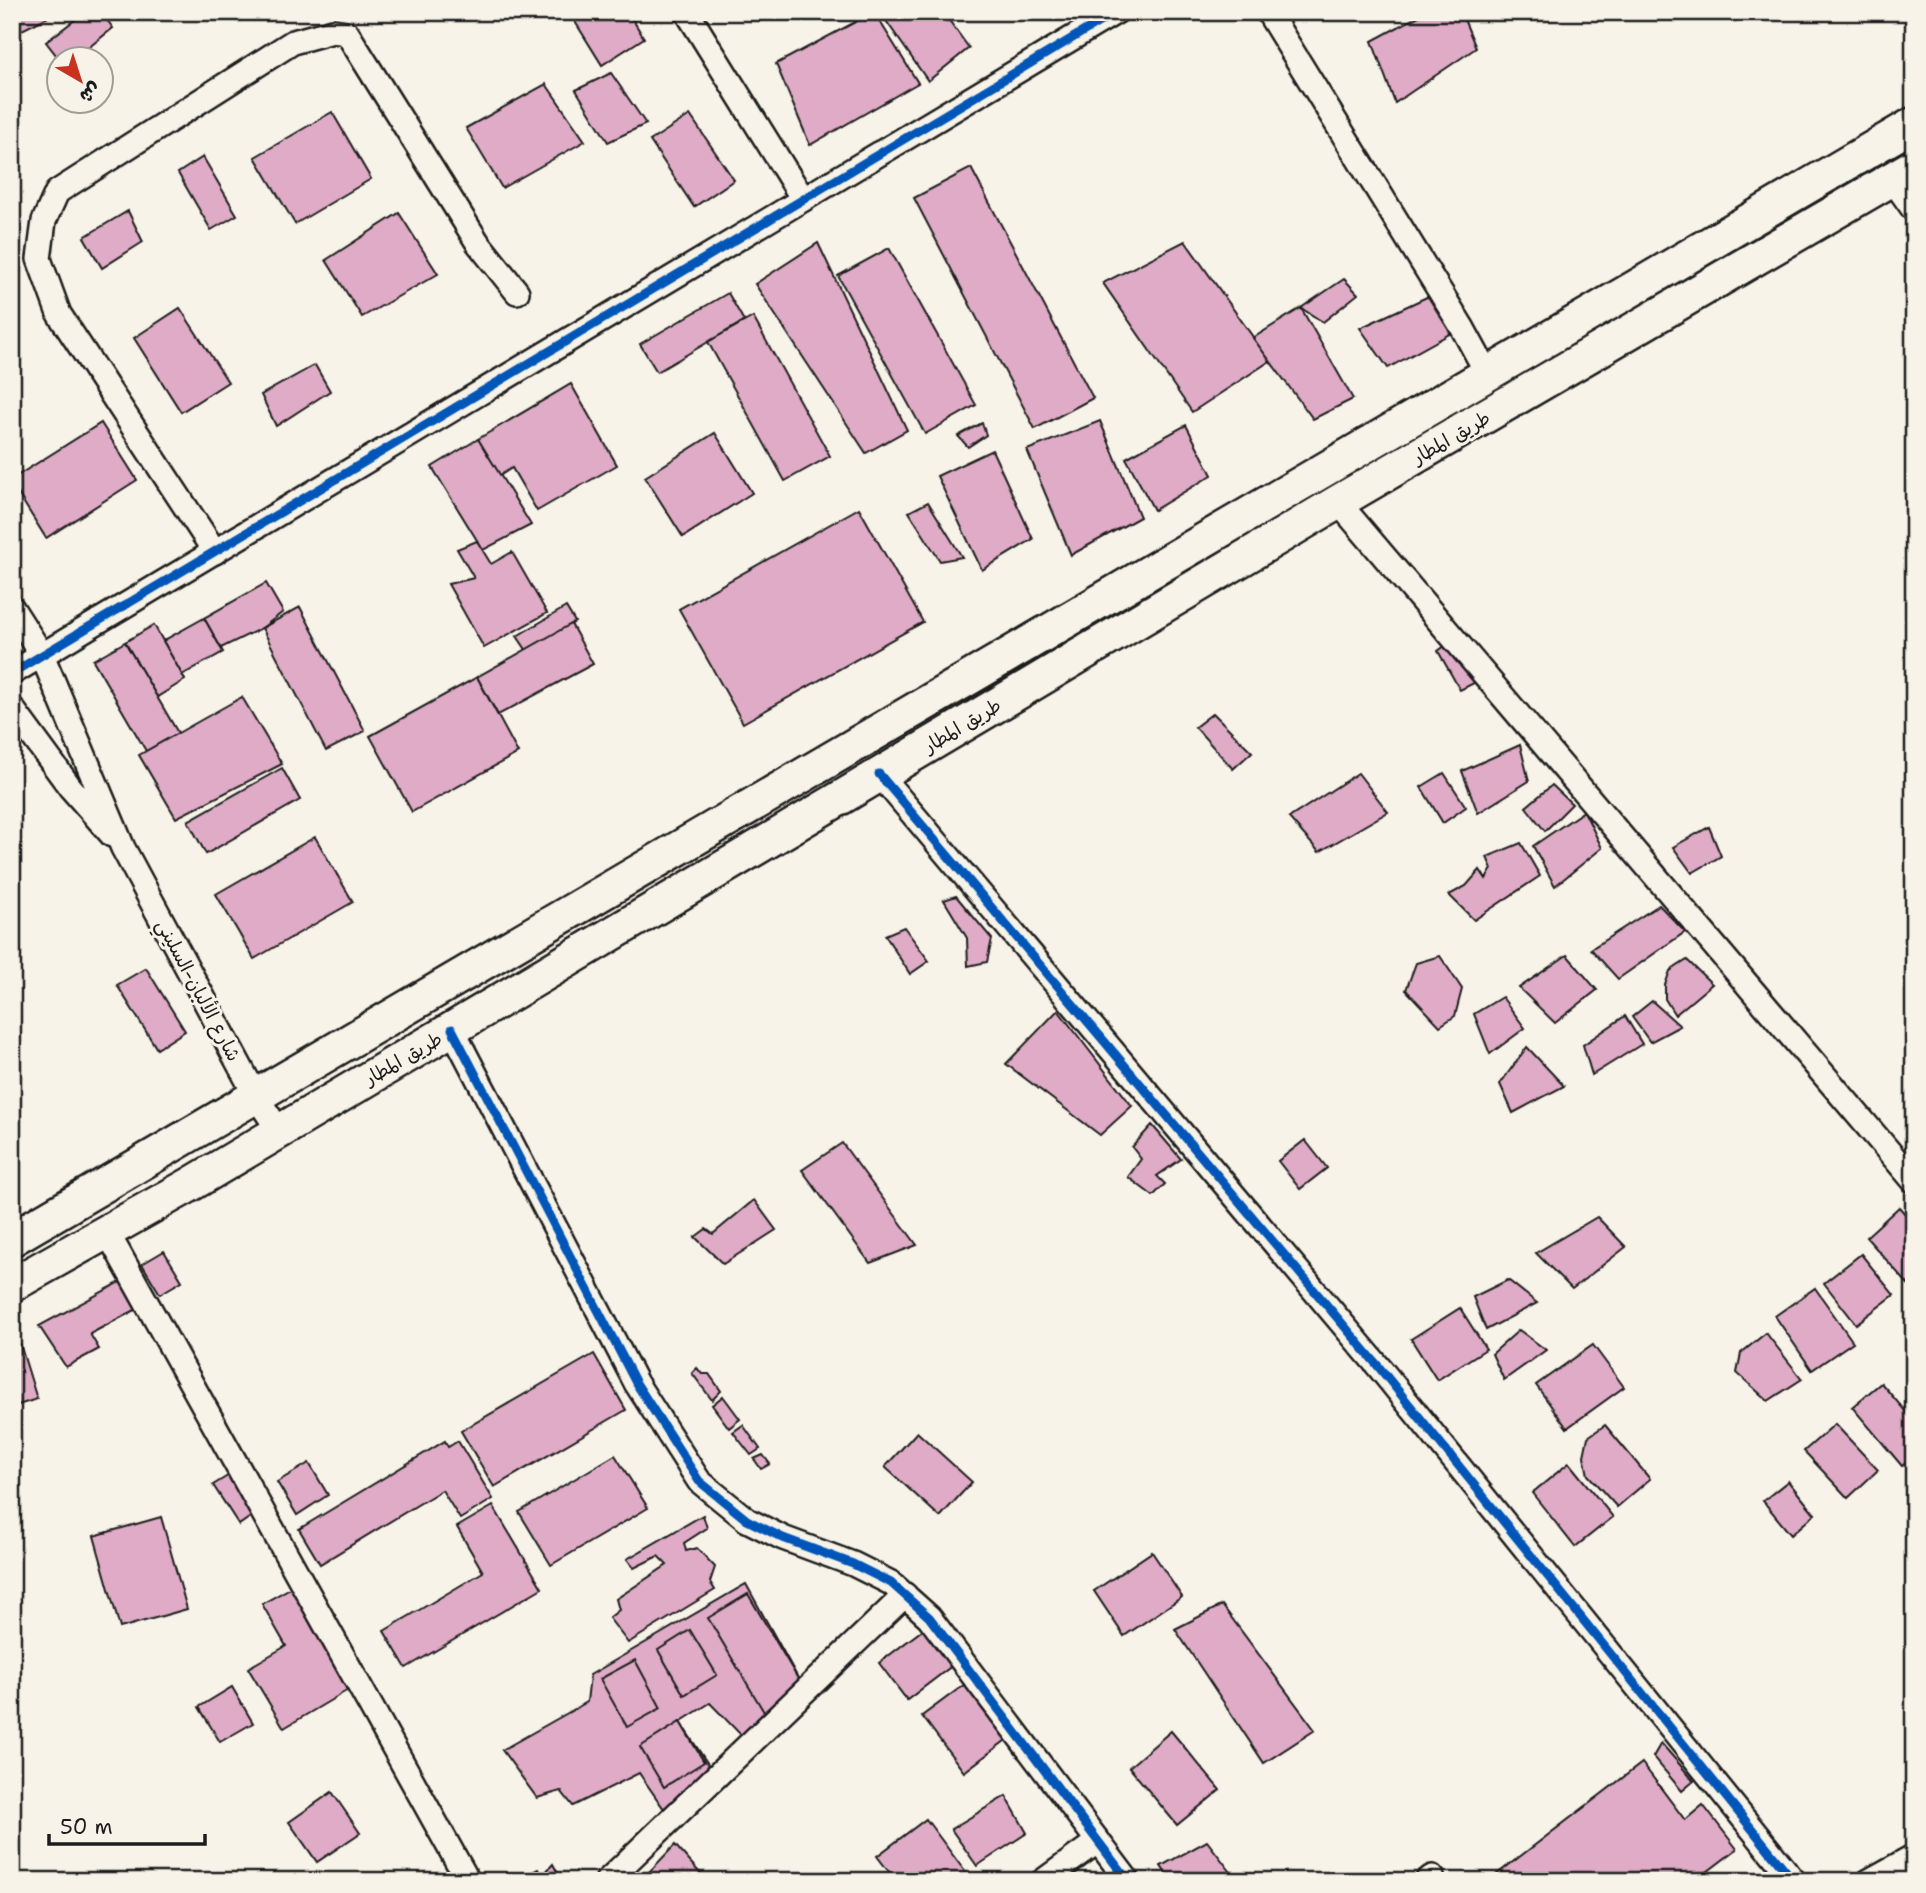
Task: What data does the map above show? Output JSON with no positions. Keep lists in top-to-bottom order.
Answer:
{
  "streets": {
    "highway": ["طريق المطار"],
    "street": ["شارع الألبان-السليني"]
  },
  "crossings": [
    ["طريق المطار", "شارع الألبان-السليني"]
  ],
  "scale_bar": "50 m",
  "north": "bottom right"
}
